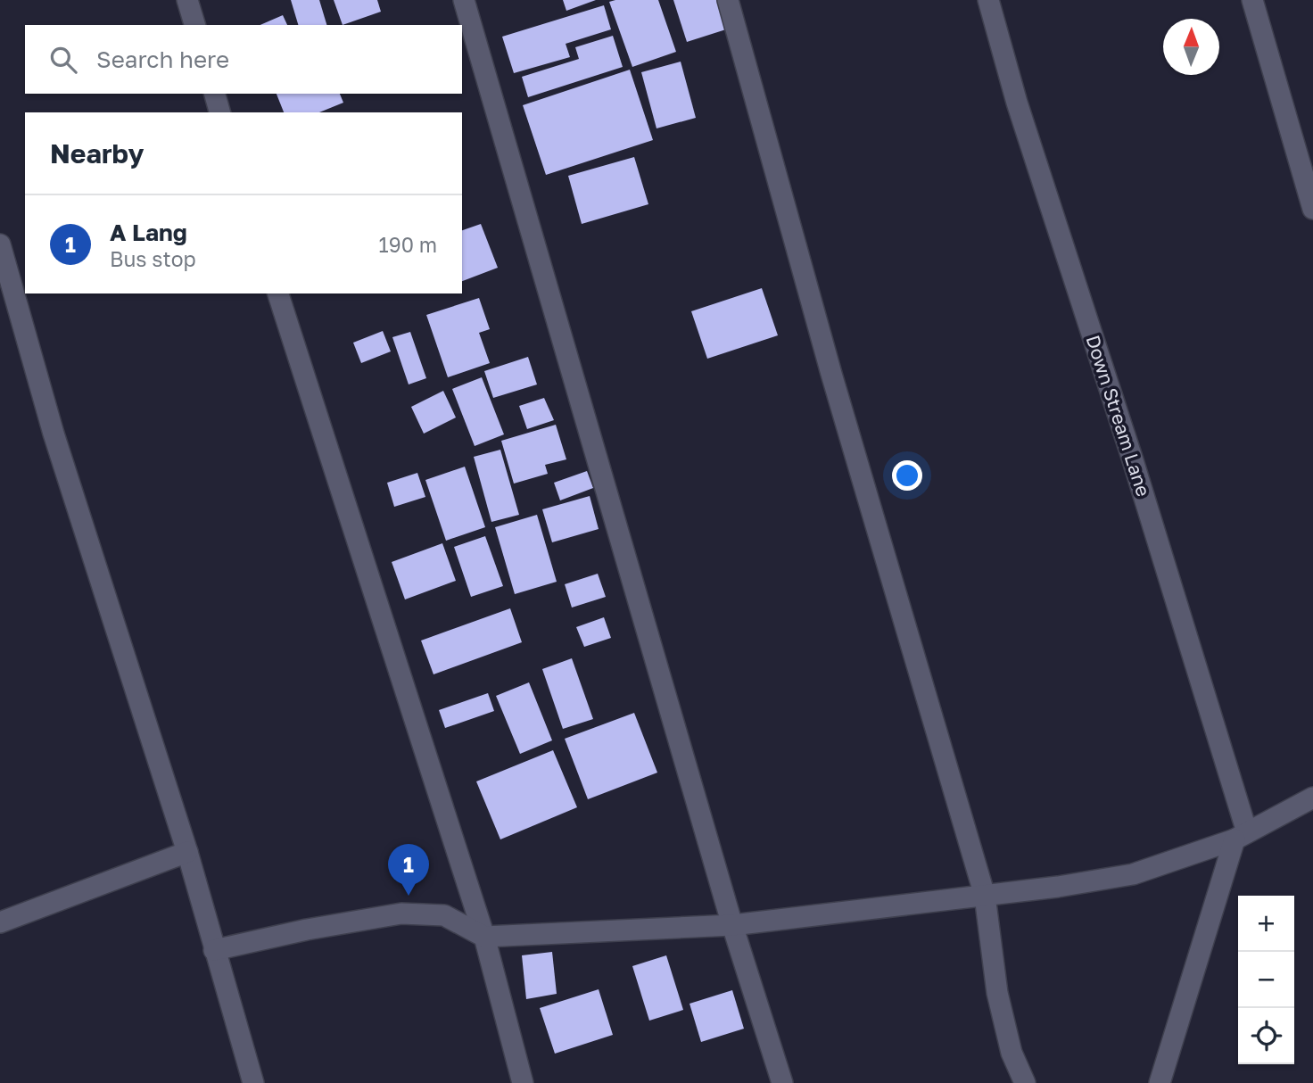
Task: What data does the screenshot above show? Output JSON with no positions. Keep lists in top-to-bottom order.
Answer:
{
  "streets": {
    "street": ["Down Stream Lane"]
  },
  "north": "top",
  "page": {
    "search": "Search here",
    "heading": "Nearby",
    "list": [
      {
        "mark": "1",
        "name": "A Lang",
        "note": "Bus stop",
        "value": "190 m"
      }
    ],
    "pins": "1",
    "map_buttons": ["+", "−"]
  }
}
